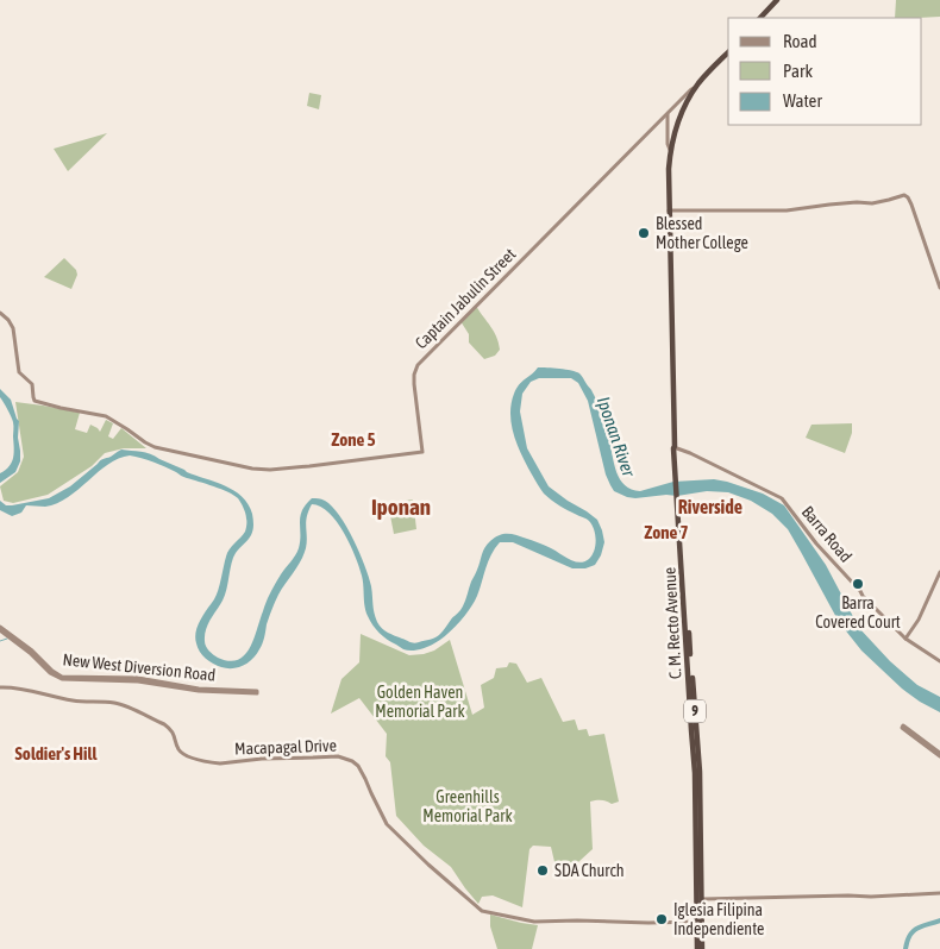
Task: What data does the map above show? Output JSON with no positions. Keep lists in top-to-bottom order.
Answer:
{
  "streets": {
    "highway": ["C. M. Recto Avenue", "9"],
    "street": [
      "Captain Jabulin Street",
      "Barra Road",
      "New West Diversion Road",
      "Macapagal Drive"
    ]
  },
  "crossings": [
    ["Captain Jabulin Street", "9"],
    ["Barra Road", "C. M. Recto Avenue"],
    ["Barra Road", "9"],
    ["C. M. Recto Avenue", "9"],
    ["C. M. Recto Avenue", "Macapagal Drive"]
  ],
  "districts": [
    "Zone 5",
    "Iponan",
    "Riverside",
    "Zone 7",
    "Soldier's Hill"
  ],
  "water": ["Iponan River"],
  "parks": ["Golden Haven Memorial Park", "Greenhills Memorial Park"],
  "places": [
    "Blessed Mother College",
    "Barra Covered Court",
    "SDA Church",
    "Iglesia Filipina Independiente"
  ],
  "legend": ["Road", "Park", "Water"]
}
